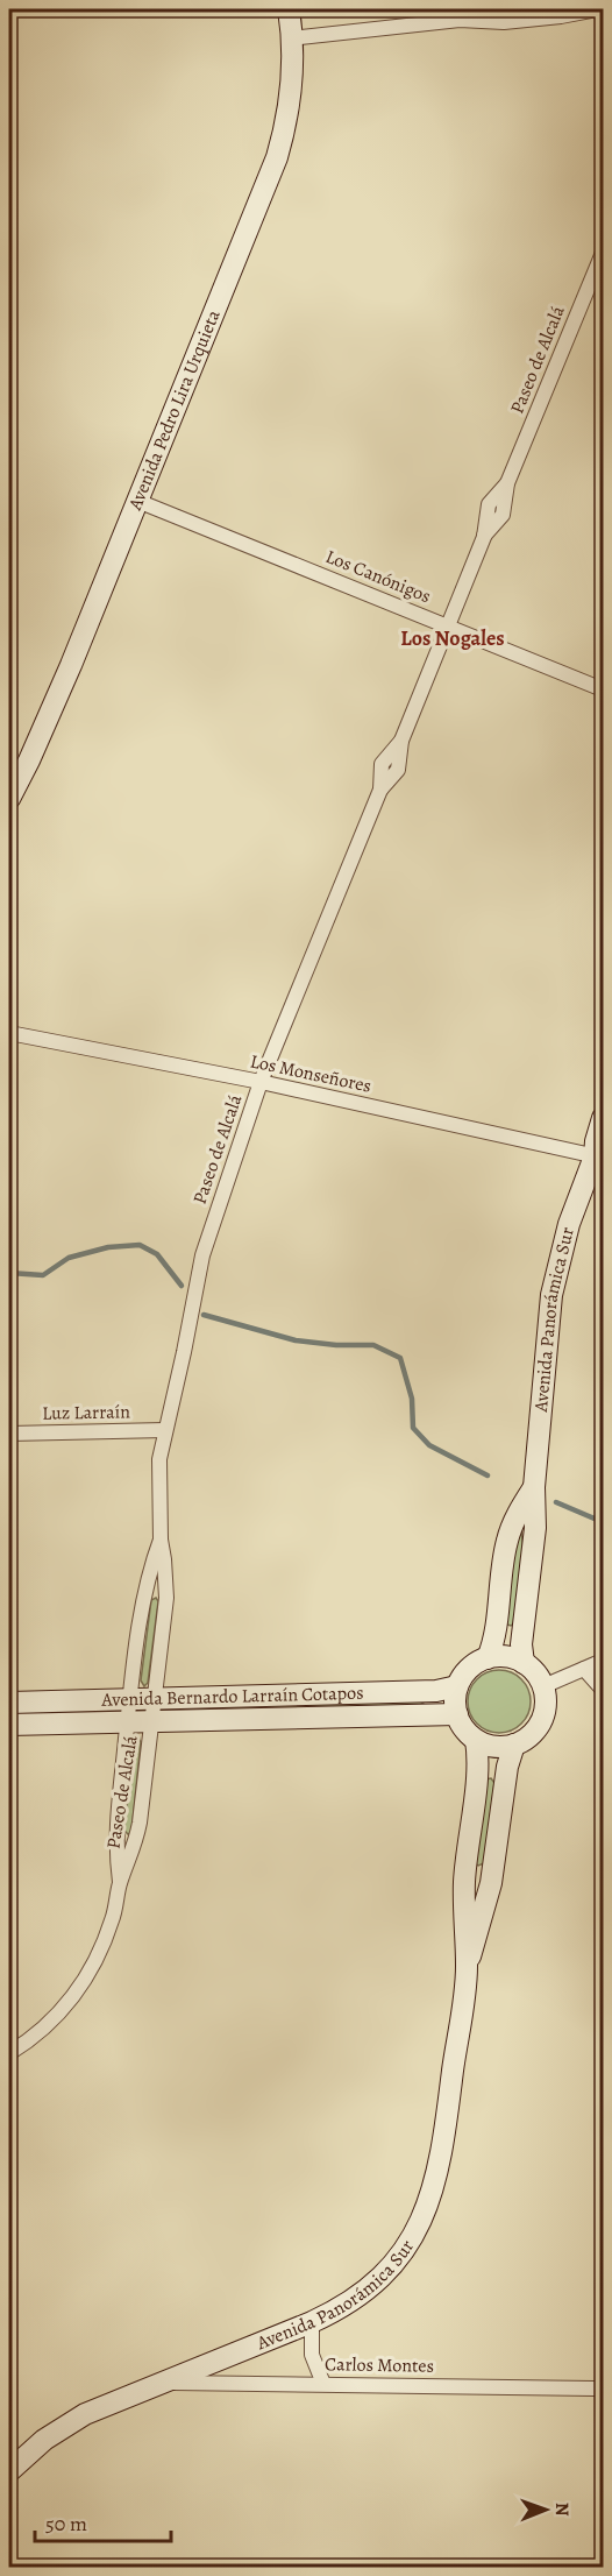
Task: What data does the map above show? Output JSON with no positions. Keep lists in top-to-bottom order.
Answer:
{
  "streets": {
    "street": [
      "Paseo de Alcalá",
      "Avenida Pedro Lira Urquieta",
      "Los Canónigos",
      "Los Monseñores",
      "Avenida Panorámica Sur",
      "Luz Larraín",
      "Avenida Bernardo Larraín Cotapos",
      "Carlos Montes"
    ]
  },
  "crossings": [
    ["Paseo de Alcalá", "Los Canónigos"],
    ["Paseo de Alcalá", "Los Monseñores"],
    ["Paseo de Alcalá", "Luz Larraín"],
    ["Paseo de Alcalá", "Avenida Bernardo Larraín Cotapos"],
    ["Avenida Pedro Lira Urquieta", "Los Canónigos"],
    ["Los Monseñores", "Avenida Panorámica Sur"],
    ["Avenida Panorámica Sur", "Avenida Bernardo Larraín Cotapos"],
    ["Avenida Panorámica Sur", "Carlos Montes"]
  ],
  "districts": ["Los Nogales"],
  "scale_bar": "50 m",
  "north": "right"
}
